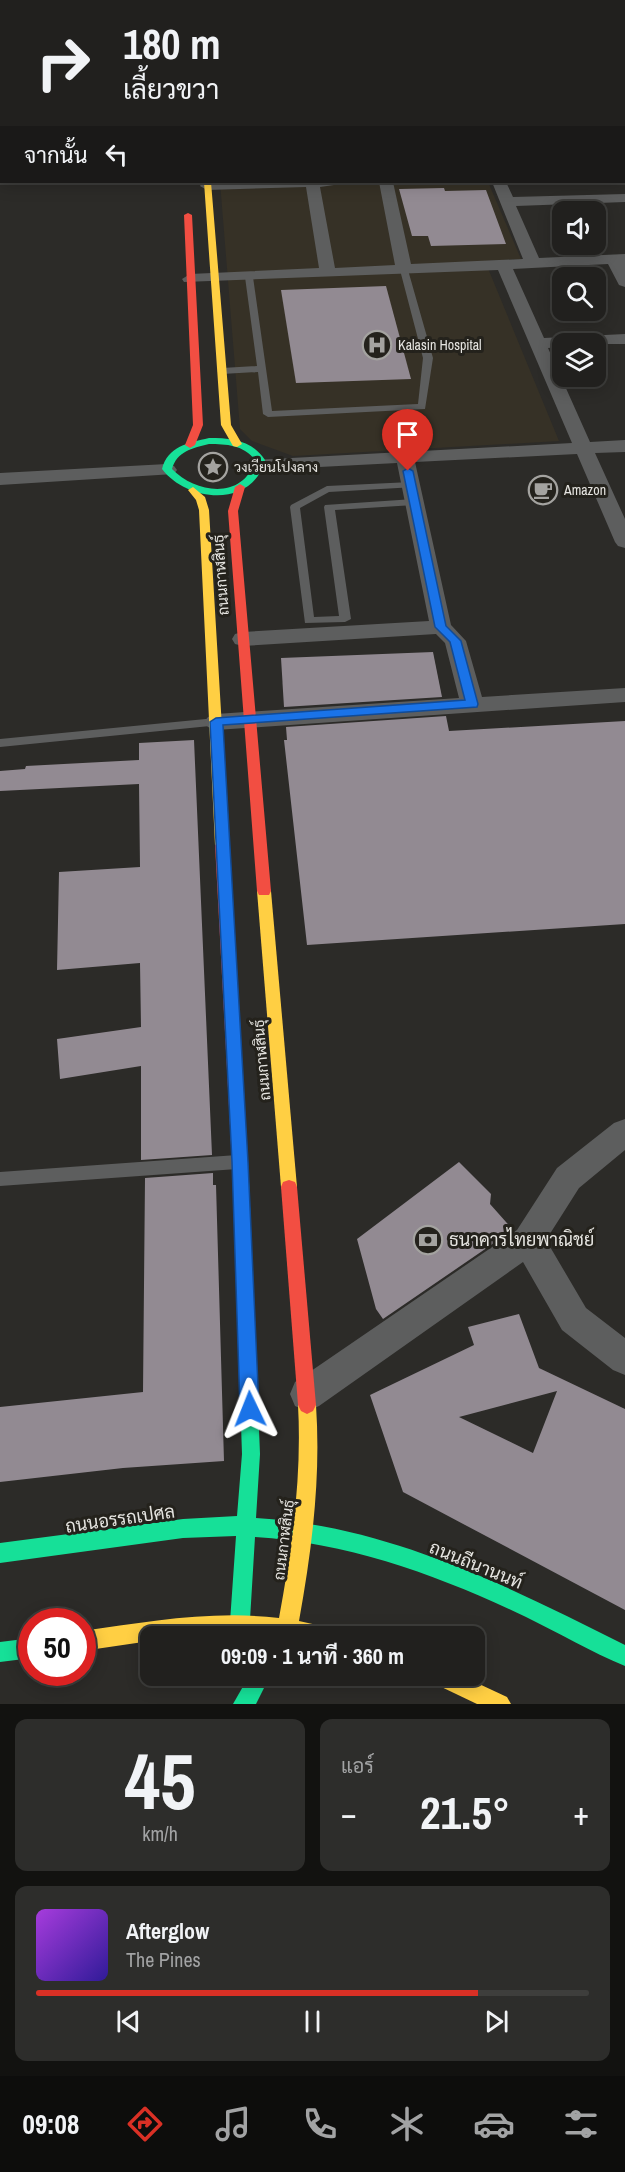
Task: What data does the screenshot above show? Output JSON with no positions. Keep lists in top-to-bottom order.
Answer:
{
  "streets": {
    "main road": ["ถนนกาฬสินธุ์", "ถนนอรรถเปศล", "ถนนถีนานนท์"]
  },
  "crossings": [
    ["ถนนกาฬสินธุ์", "ถนนอรรถเปศล"],
    ["ถนนกาฬสินธุ์", "ถนนถีนานนท์"],
    ["ถนนอรรถเปศล", "ถนนถีนานนท์"]
  ],
  "places": {
    "hospital": ["Kalasin Hospital"],
    "place": ["วงเวียนโปงลาง"],
    "cafe": ["Amazon"],
    "bank": ["ธนาคารไทยพาณิชย์"]
  },
  "page": {
    "turn": ["180 m", "เลี้ยวขวา"],
    "then": "จากนั้น",
    "limit": "50",
    "trip": "09:09 · 1 นาที · 360 m",
    "tile": [
      ["45", "km/h"],
      "แอร์"
    ],
    "heat": ["−", "21.5°", "+"],
    "song": ["Afterglow", "The Pines"],
    "tabs": "09:08"
  }
}
